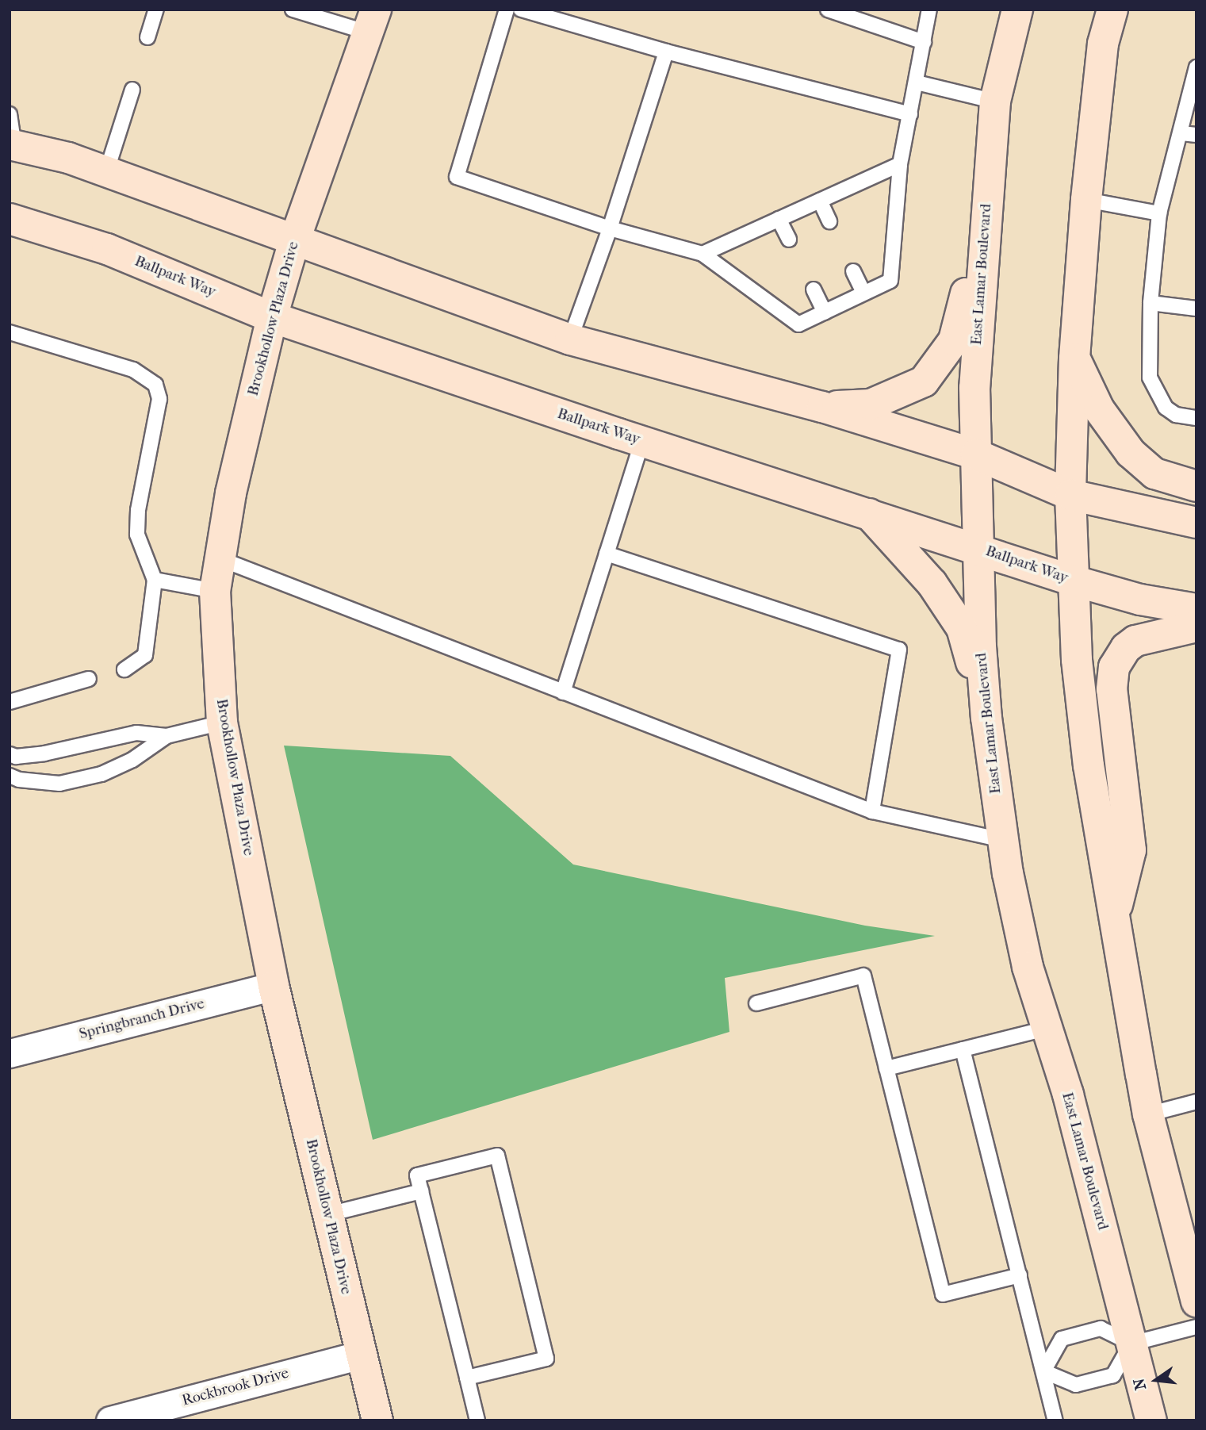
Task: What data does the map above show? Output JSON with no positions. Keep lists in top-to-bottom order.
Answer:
{
  "streets": {
    "main road": ["East Lamar Boulevard", "Ballpark Way", "Brookhollow Plaza Drive"],
    "street": ["Springbranch Drive", "Rockbrook Drive"]
  },
  "crossings": [
    ["East Lamar Boulevard", "Ballpark Way"],
    ["Ballpark Way", "Brookhollow Plaza Drive"],
    ["Brookhollow Plaza Drive", "Springbranch Drive"],
    ["Brookhollow Plaza Drive", "Rockbrook Drive"]
  ],
  "north": "left"
}
